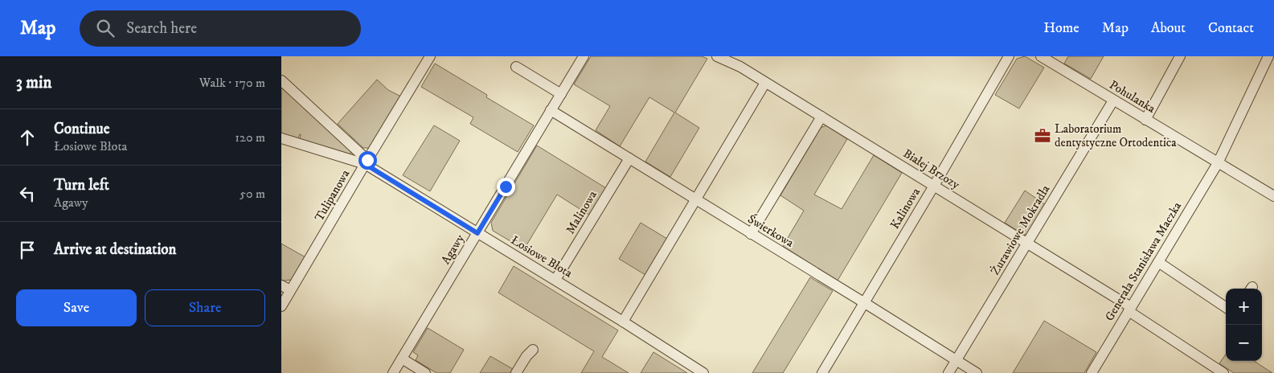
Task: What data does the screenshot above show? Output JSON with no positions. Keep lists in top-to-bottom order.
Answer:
{
  "streets": {
    "street": [
      "Pohulanka",
      "Białej Brzozy",
      "Tulipanowa",
      "Kalinowa",
      "Malinowa",
      "Żurawiowe Mokradła",
      "Świerkowa",
      "Agawy",
      "Łosiowe Błota",
      "Generała Stanisława Maczka"
    ]
  },
  "crossings": [
    ["Pohulanka", "Żurawiowe Mokradła"],
    ["Pohulanka", "Generała Stanisława Maczka"],
    ["Białej Brzozy", "Kalinowa"],
    ["Białej Brzozy", "Żurawiowe Mokradła"],
    ["Białej Brzozy", "Generała Stanisława Maczka"],
    ["Tulipanowa", "Łosiowe Błota"],
    ["Kalinowa", "Świerkowa"],
    ["Malinowa", "Świerkowa"],
    ["Malinowa", "Łosiowe Błota"],
    ["Żurawiowe Mokradła", "Świerkowa"],
    ["Świerkowa", "Agawy"],
    ["Agawy", "Łosiowe Błota"]
  ],
  "places": {
    "office": ["Laboratorium dentystyczne Ortodentica"]
  },
  "page": {
    "header": "Map",
    "search": "Search here",
    "nav": [
      "Home",
      "Map",
      "About",
      "Contact"
    ],
    "heading": ["3 min", "Walk · 170 m"],
    "list": [
      ["Continue", "Łosiowe Błota", "120 m"],
      ["Turn left", "Agawy", "50 m"],
      "Arrive at destination"
    ],
    "buttons": ["Save", "Share"],
    "map_buttons": ["+", "−"]
  }
}
